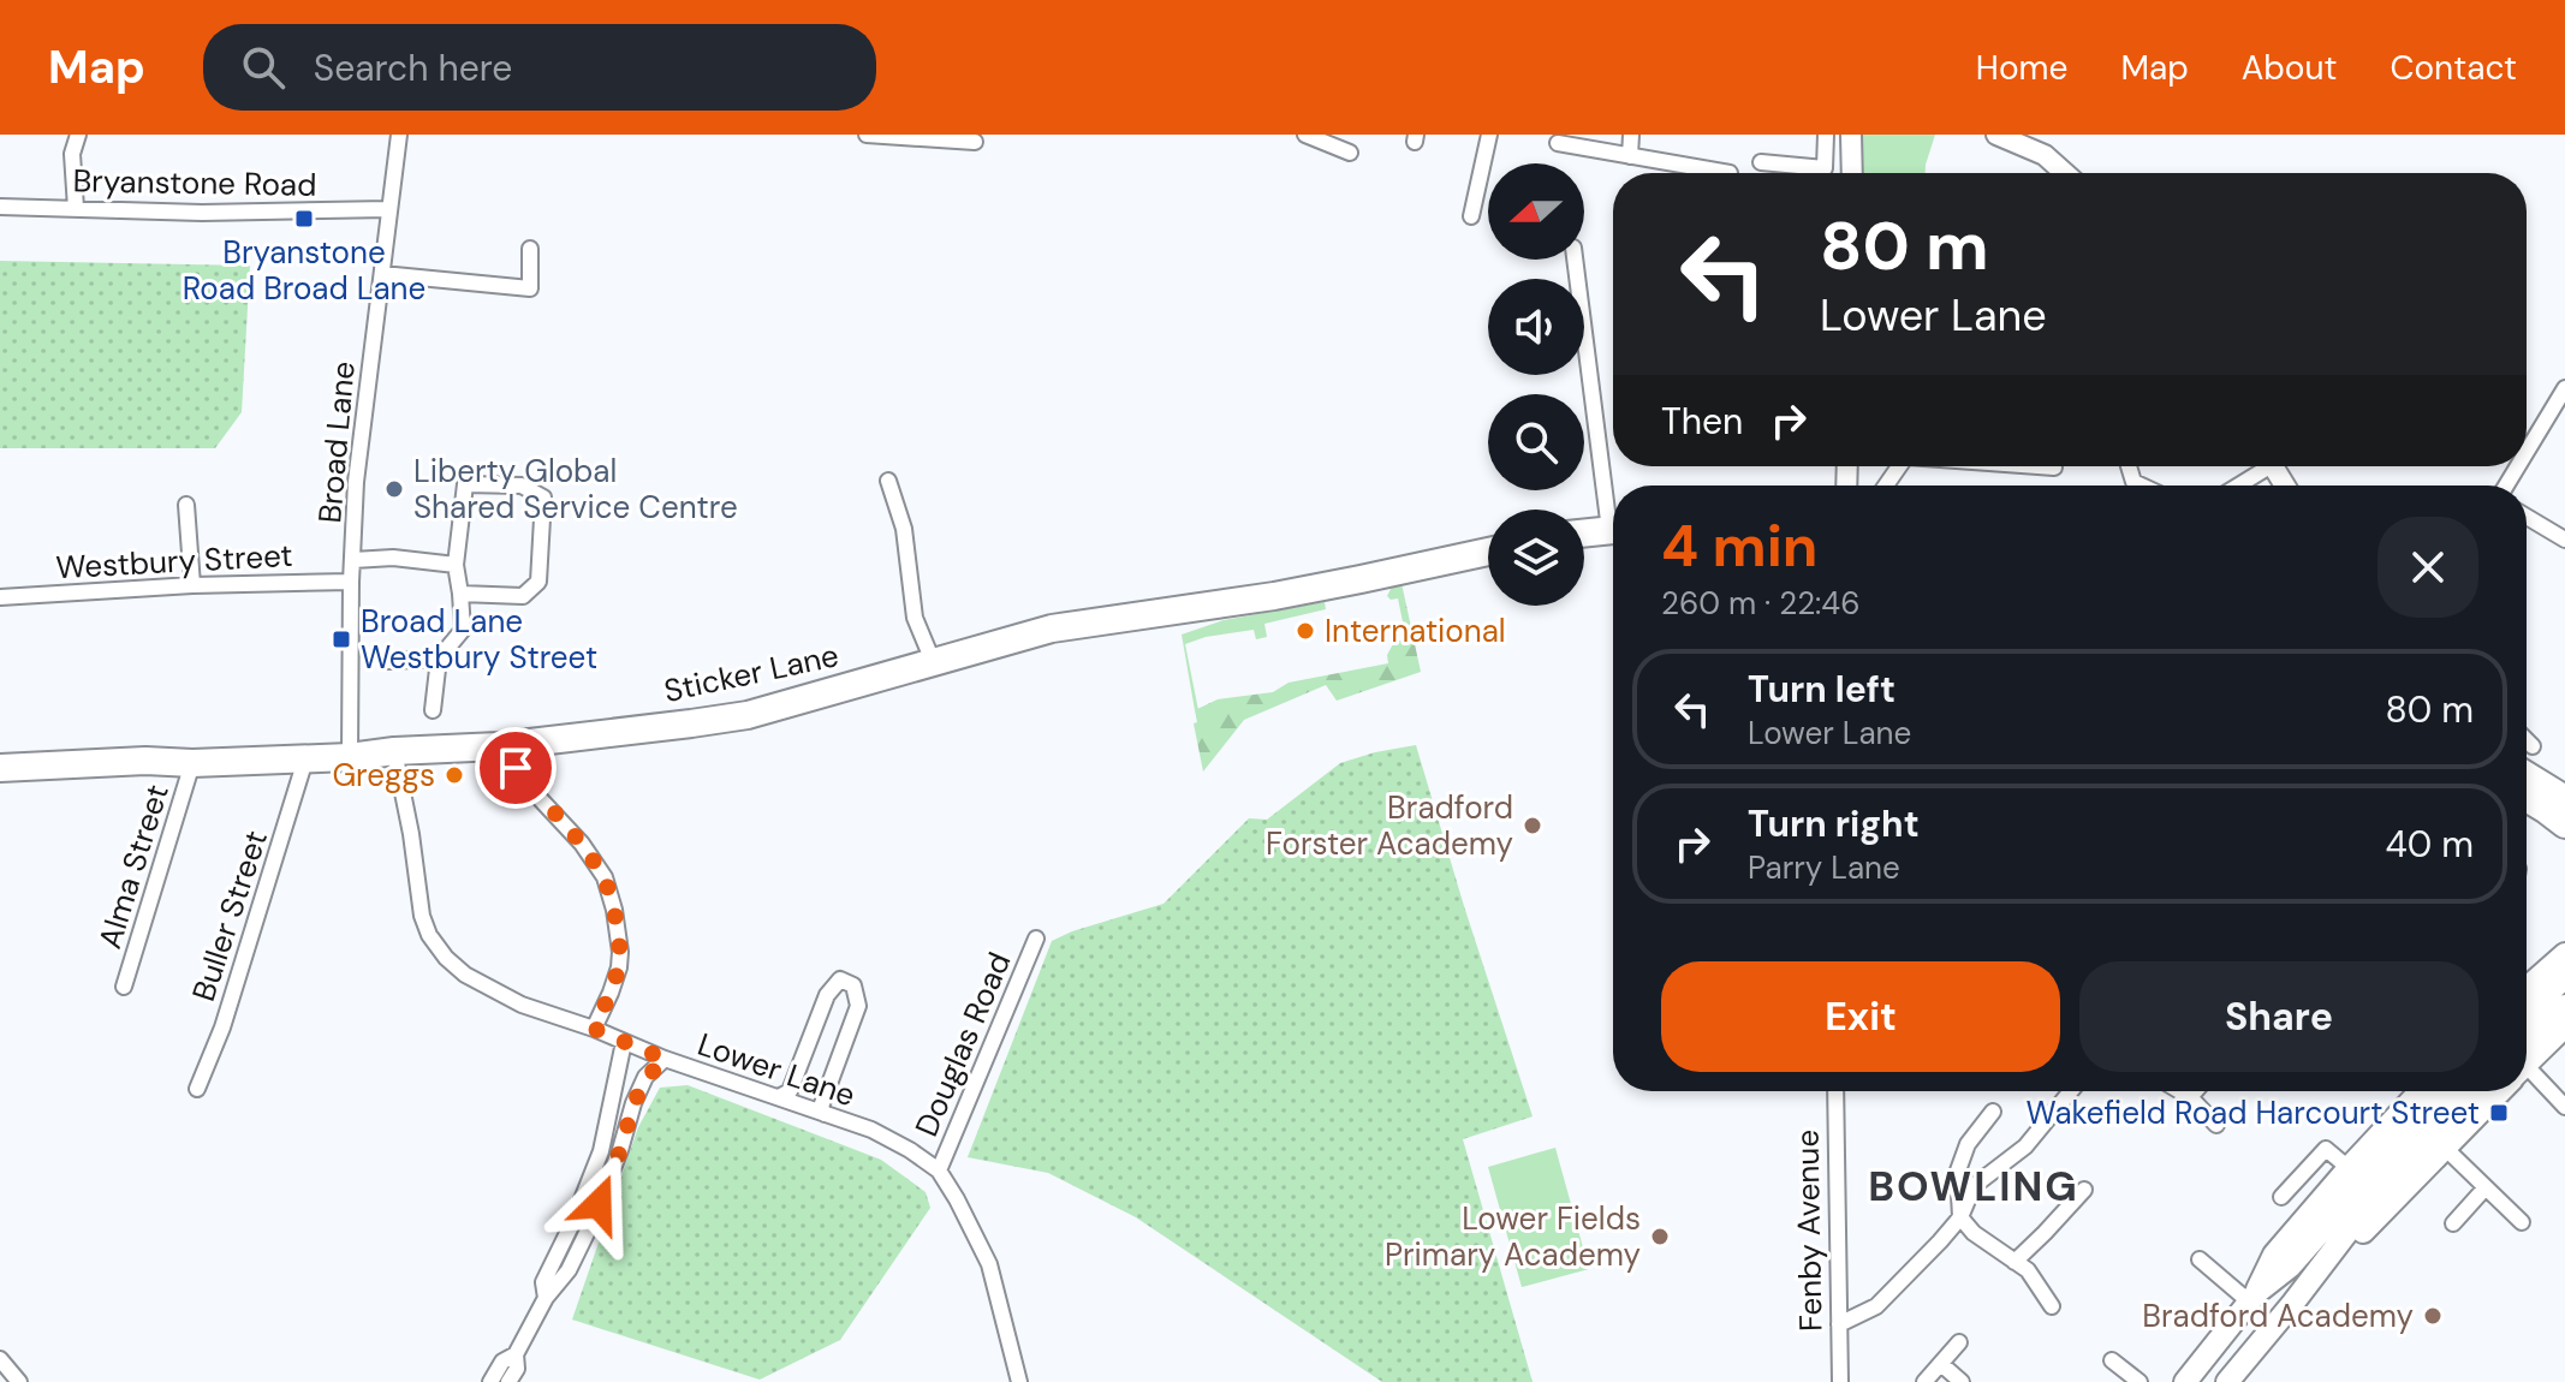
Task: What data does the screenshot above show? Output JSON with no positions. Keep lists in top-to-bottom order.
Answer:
{
  "streets": {
    "highway": ["Sticker Lane"],
    "street": [
      "Bryanstone Road",
      "Broad Lane",
      "Westbury Street",
      "Alma Street",
      "Buller Street",
      "Douglas Road",
      "Lower Lane",
      "Fenby Avenue"
    ]
  },
  "crossings": [
    ["Bryanstone Road", "Broad Lane"],
    ["Broad Lane", "Westbury Street"],
    ["Broad Lane", "Sticker Lane"],
    ["Sticker Lane", "Alma Street"],
    ["Sticker Lane", "Buller Street"],
    ["Sticker Lane", "Lower Lane"],
    ["Douglas Road", "Lower Lane"]
  ],
  "districts": ["BOWLING"],
  "places": {
    "transit": ["Bryanstone Road Broad Lane", "Broad Lane Westbury Street", "Wakefield Road Harcourt Street"],
    "other": [
      "Liberty Global Shared Service Centre",
      "International",
      "Greggs",
      "Bradford Forster Academy",
      "Lower Fields Primary Academy",
      "Bradford Academy"
    ]
  },
  "north": "left",
  "page": {
    "header": "Map",
    "search": "Search here",
    "nav": [
      "Home",
      "Map",
      "About",
      "Contact"
    ],
    "turn": ["80 m", "Lower Lane"],
    "then": "Then",
    "heading": ["4 min", "260 m · 22:46"],
    "list": [
      {
        "name": "Turn left",
        "note": "Lower Lane",
        "value": "80 m"
      },
      {
        "name": "Turn right",
        "note": "Parry Lane",
        "value": "40 m"
      }
    ],
    "buttons": ["Exit", "Share"]
  }
}
